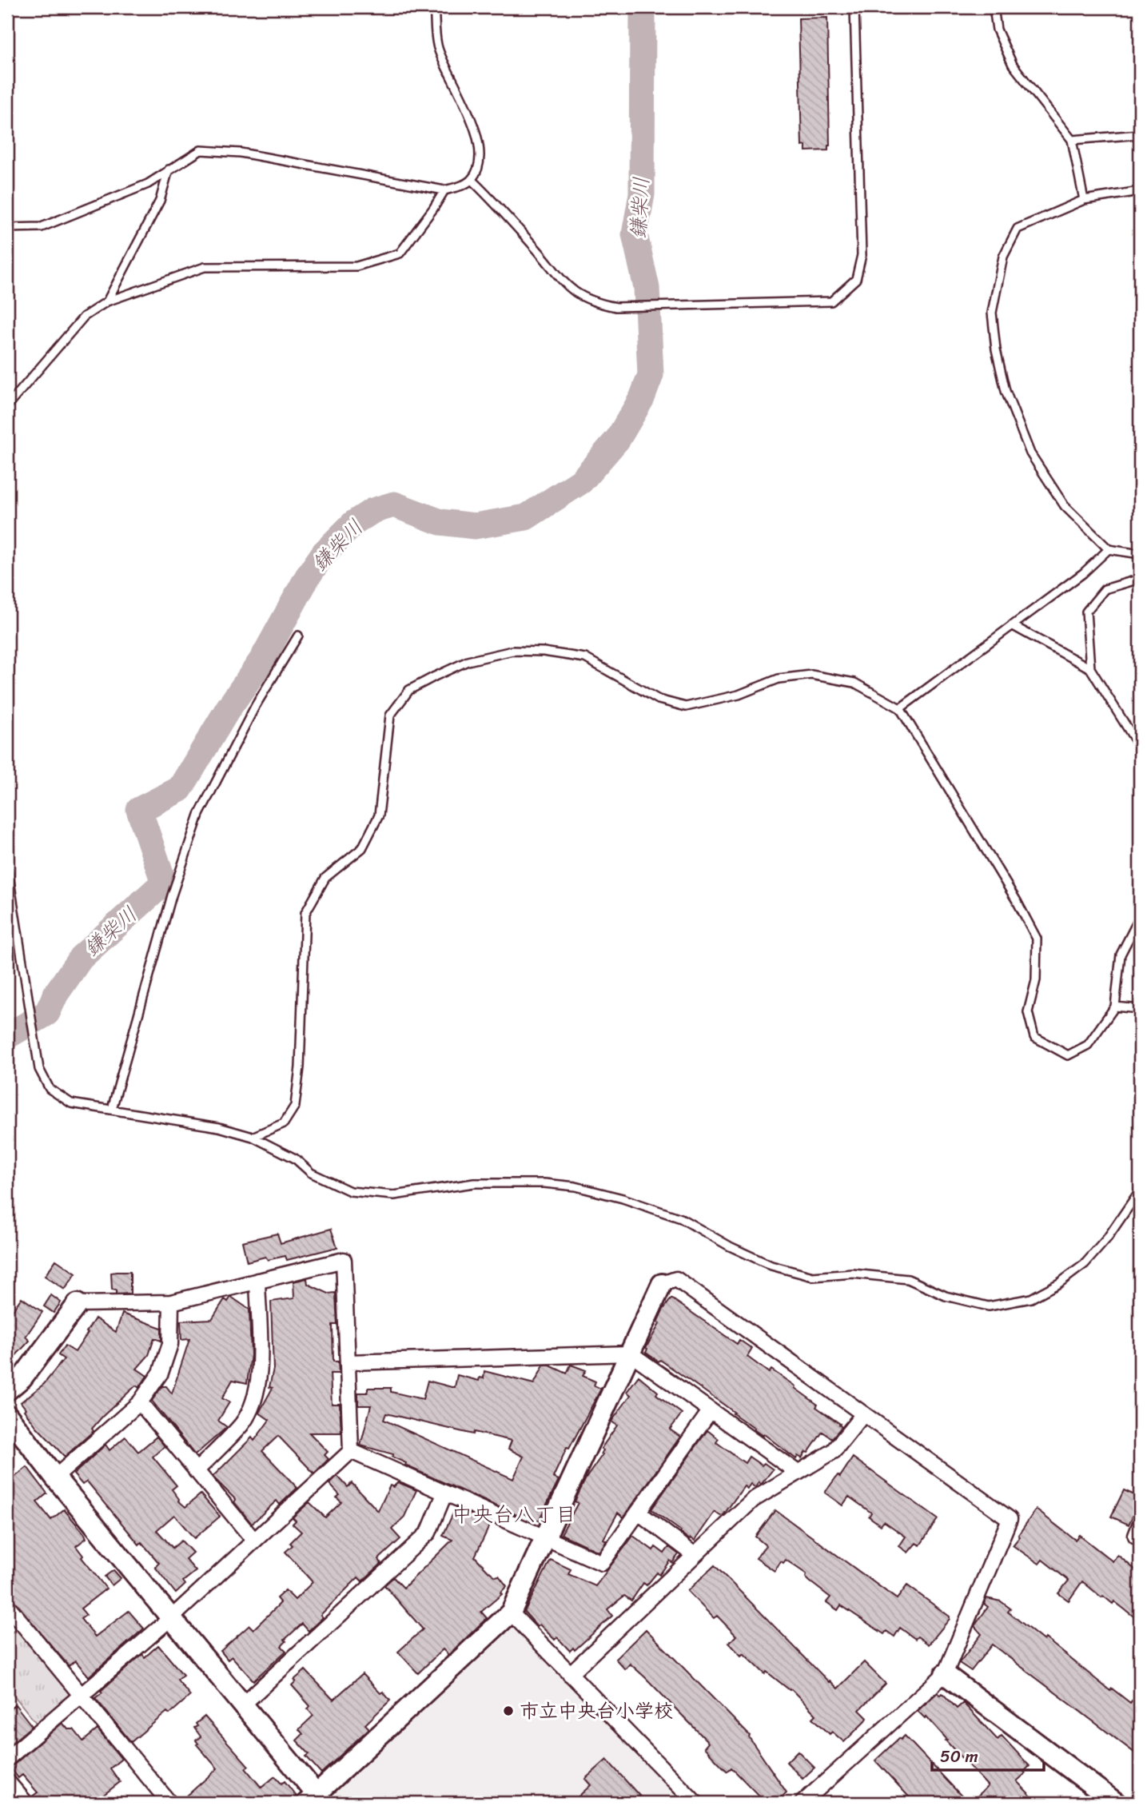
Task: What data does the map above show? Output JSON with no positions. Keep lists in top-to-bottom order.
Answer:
{
  "districts": ["中央台八丁目"],
  "water": ["鎌柴川"],
  "places": ["市立中央台小学校"],
  "scale_bar": "50 m"
}
